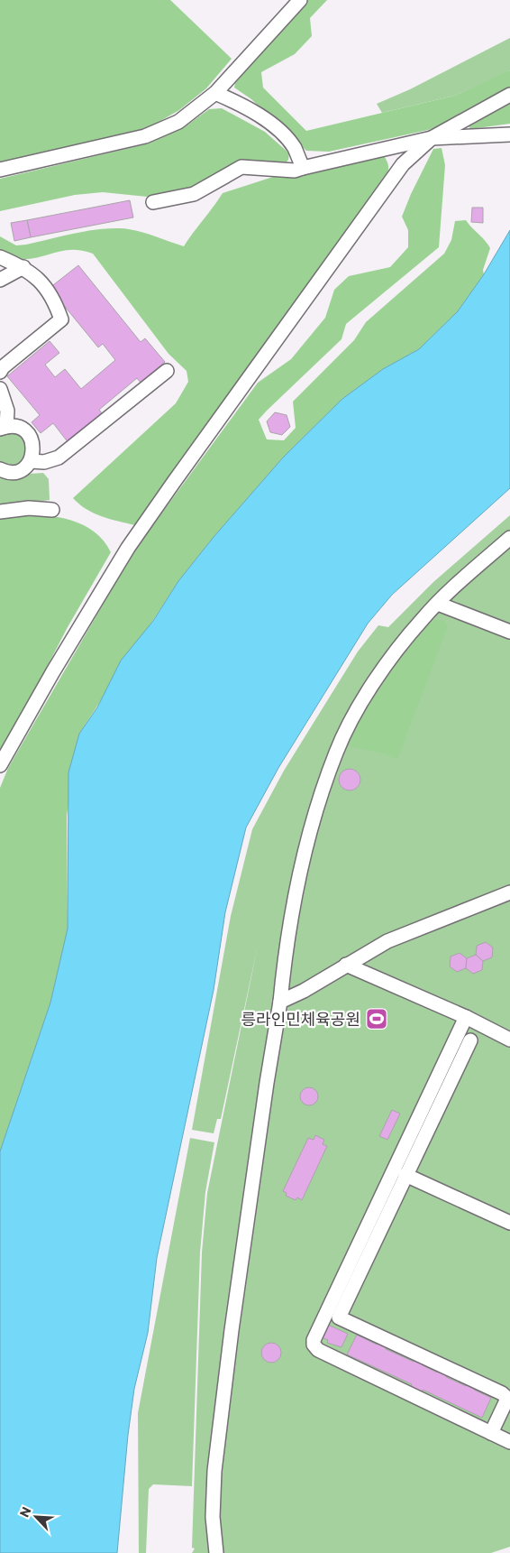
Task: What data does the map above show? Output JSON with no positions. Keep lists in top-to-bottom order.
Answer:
{
  "places": {
    "sports": ["릉라인민체육공원"]
  },
  "north": "top left"
}
